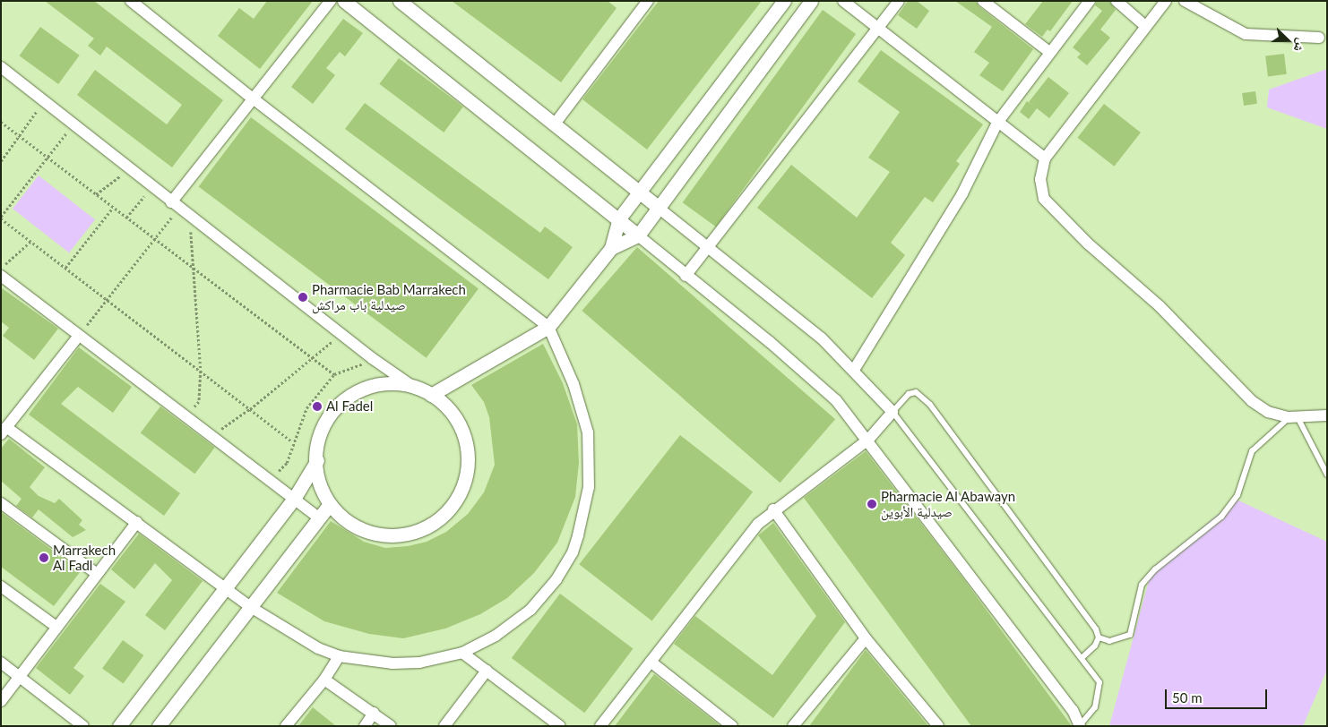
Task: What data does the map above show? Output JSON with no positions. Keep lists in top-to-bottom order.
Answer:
{
  "places": [
    "Pharmacie Bab Marrakech صيدلية باب مراكش",
    "Al Fadel",
    "Pharmacie Al Abawayn صيدلية الأبوين",
    "Marrakech Al Fadl"
  ],
  "scale_bar": "50 m",
  "north": "right"
}
